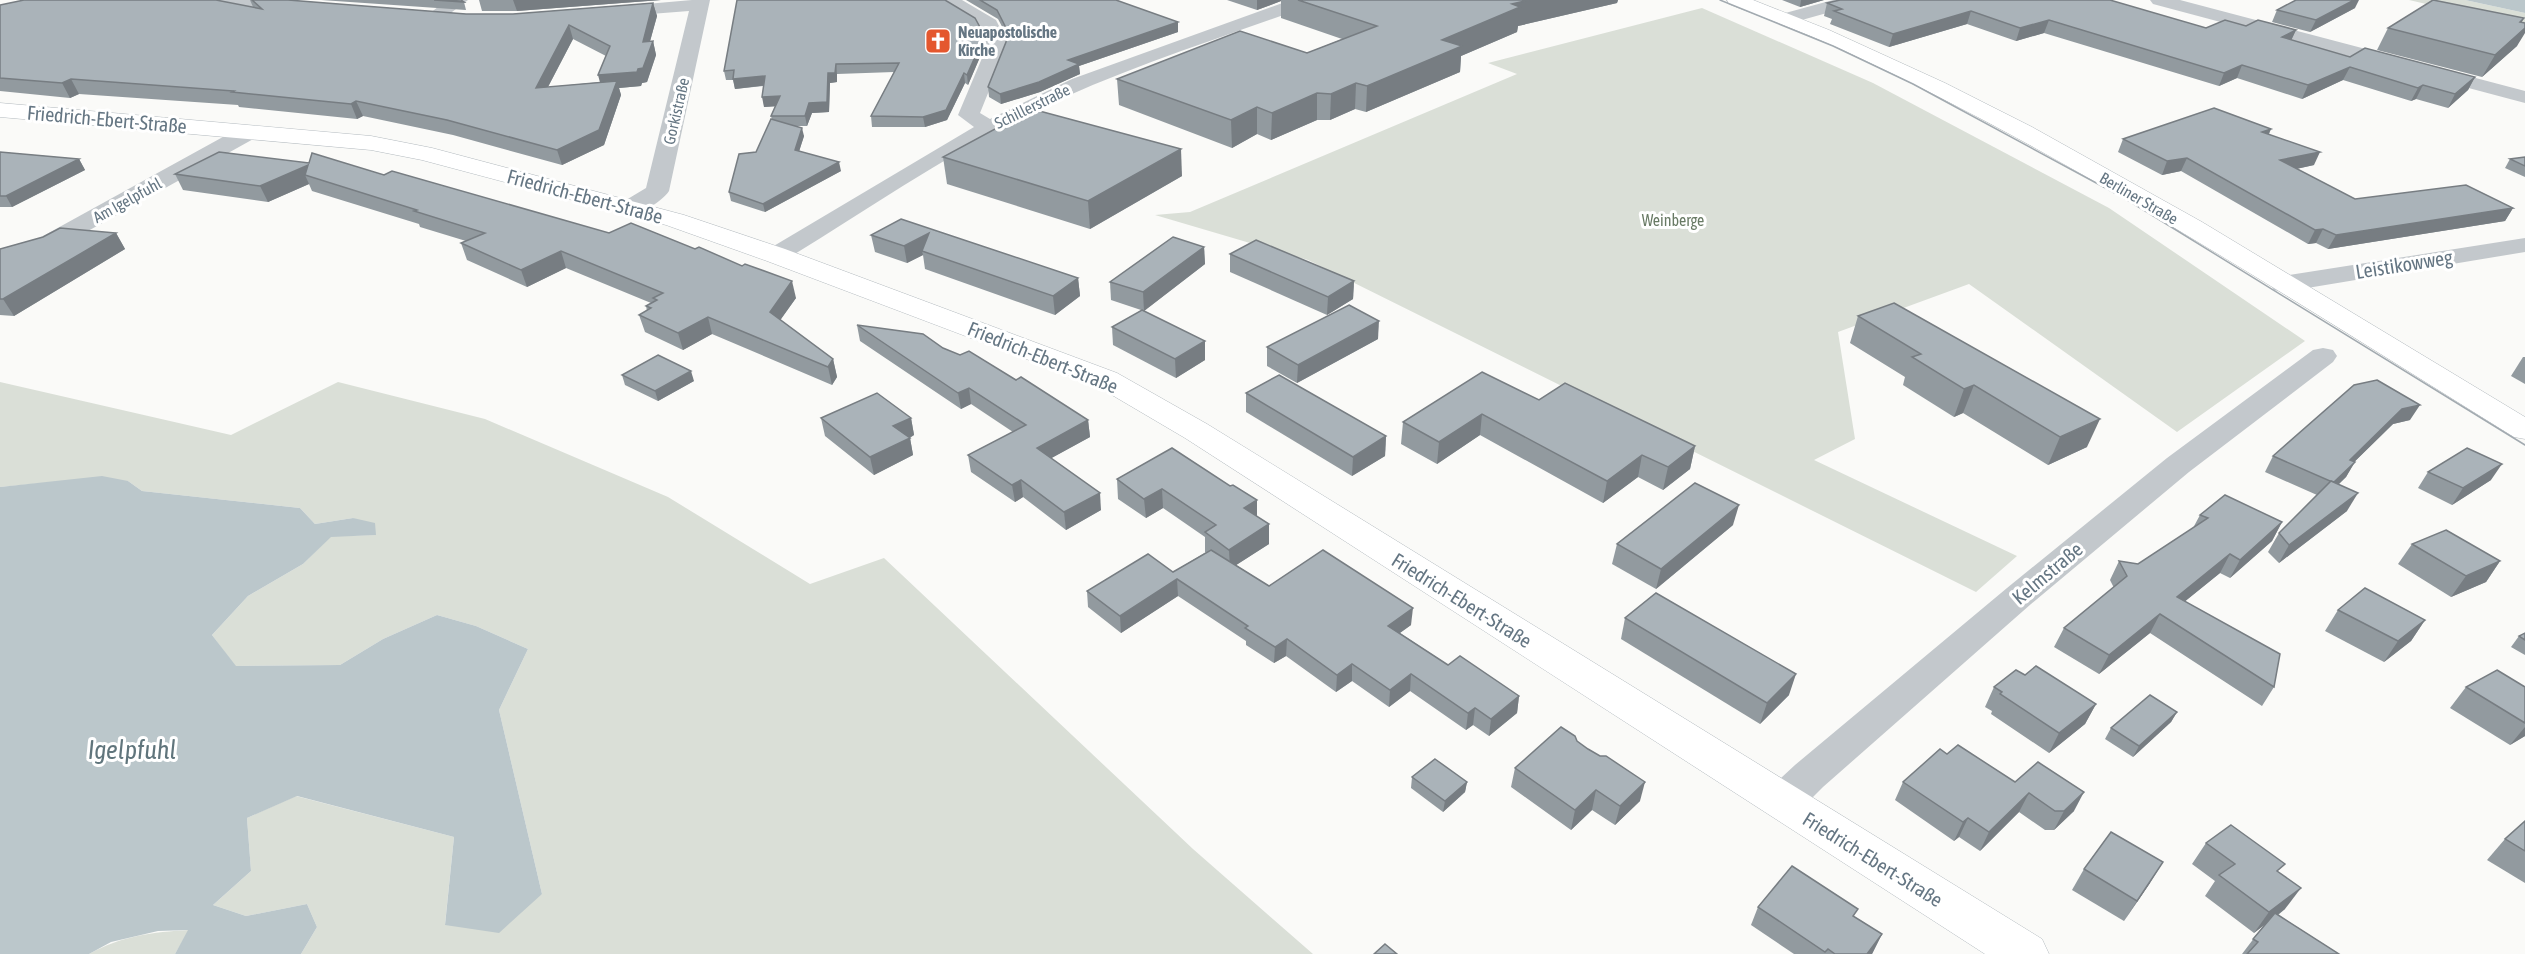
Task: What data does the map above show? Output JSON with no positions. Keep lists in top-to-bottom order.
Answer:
{
  "streets": {
    "street": [
      "Schillerstraße",
      "Gorkistraße",
      "Friedrich-Ebert-Straße",
      "Berliner Straße",
      "Am Igelpfuhl",
      "Leistikowweg",
      "Kelmstraße"
    ]
  },
  "crossings": [
    ["Schillerstraße", "Friedrich-Ebert-Straße"],
    ["Gorkistraße", "Friedrich-Ebert-Straße"],
    ["Friedrich-Ebert-Straße", "Am Igelpfuhl"],
    ["Friedrich-Ebert-Straße", "Kelmstraße"],
    ["Berliner Straße", "Leistikowweg"]
  ],
  "water": ["Igelpfuhl"],
  "parks": ["Weinberge"],
  "places": {
    "church": ["Neuapostolische Kirche"]
  }
}
